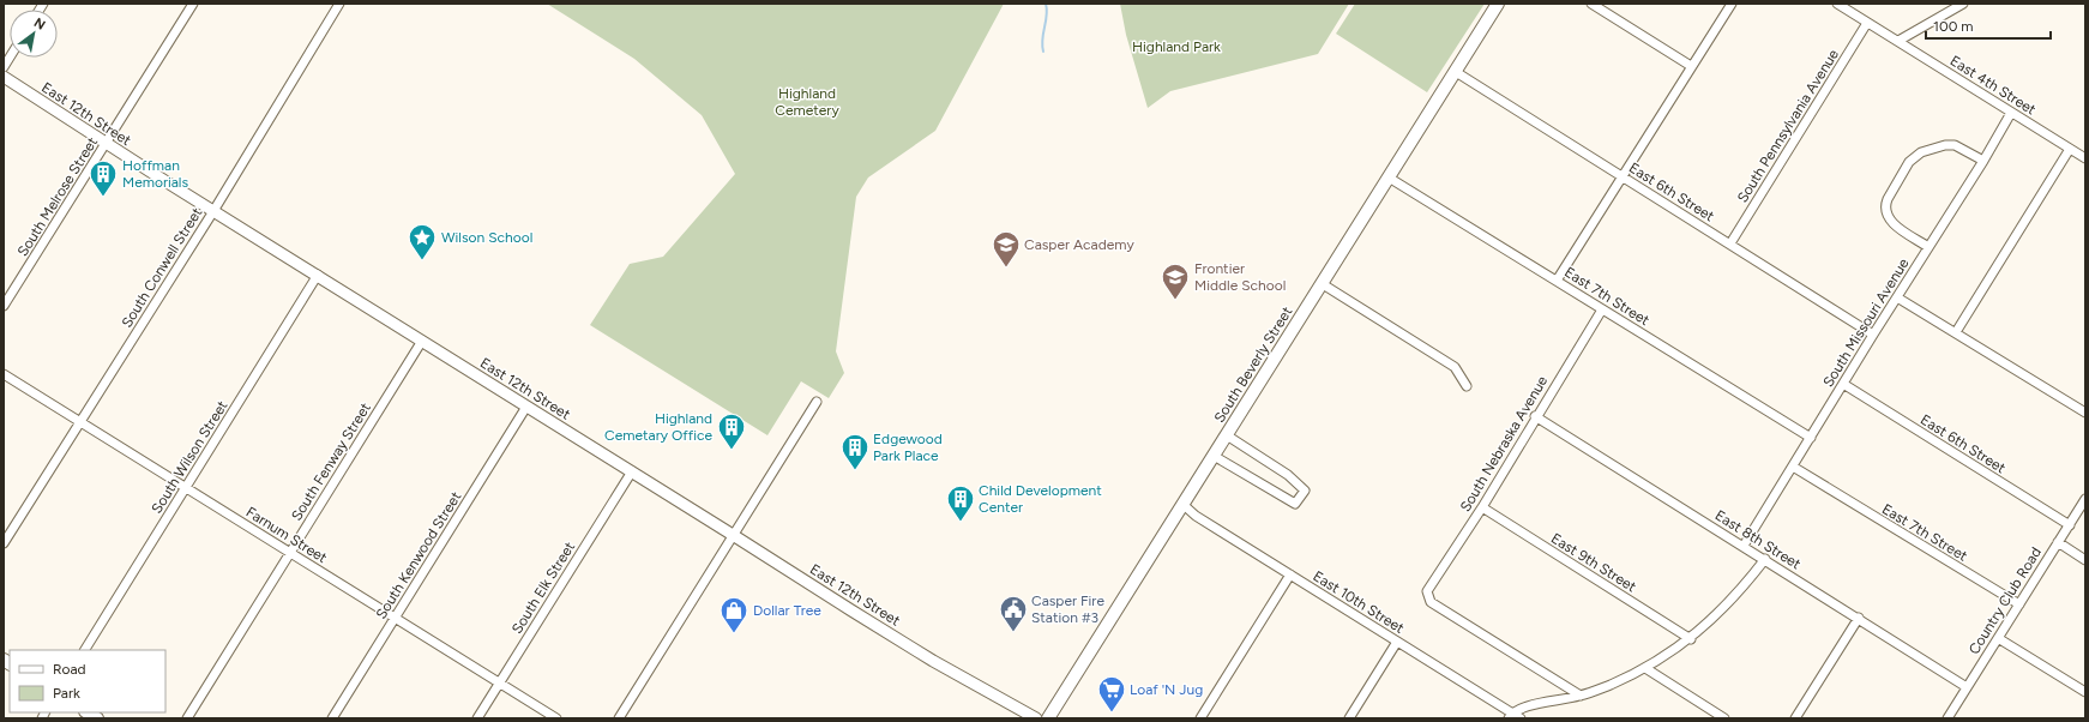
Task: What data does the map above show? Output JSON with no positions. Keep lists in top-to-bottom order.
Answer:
{
  "streets": {
    "main road": ["South Beverly Street"],
    "street": [
      "East 4th Street",
      "East 12th Street",
      "South Pennsylvania Avenue",
      "East 6th Street",
      "South Melrose Street",
      "South Conwell Street",
      "East 7th Street",
      "South Missouri Avenue",
      "South Nebraska Avenue",
      "South Wilson Street",
      "South Fenway Street",
      "Farnum Street",
      "East 8th Street",
      "South Kenwood Street",
      "East 9th Street",
      "South Elk Street",
      "Country Club Road",
      "East 10th Street"
    ]
  },
  "crossings": [
    ["East 4th Street", "South Pennsylvania Avenue"],
    ["East 4th Street", "South Missouri Avenue"],
    ["East 12th Street", "South Melrose Street"],
    ["East 12th Street", "South Conwell Street"],
    ["East 12th Street", "South Wilson Street"],
    ["East 12th Street", "South Fenway Street"],
    ["East 12th Street", "South Kenwood Street"],
    ["East 12th Street", "South Elk Street"],
    ["South Pennsylvania Avenue", "East 6th Street"],
    ["East 6th Street", "South Missouri Avenue"],
    ["East 6th Street", "South Beverly Street"],
    ["East 6th Street", "Country Club Road"],
    ["South Conwell Street", "Farnum Street"],
    ["East 7th Street", "South Missouri Avenue"],
    ["East 7th Street", "South Beverly Street"],
    ["East 7th Street", "South Nebraska Avenue"],
    ["East 7th Street", "Country Club Road"],
    ["South Missouri Avenue", "East 8th Street"],
    ["South Beverly Street", "East 10th Street"],
    ["South Nebraska Avenue", "East 8th Street"],
    ["South Nebraska Avenue", "East 9th Street"],
    ["South Wilson Street", "Farnum Street"],
    ["South Fenway Street", "Farnum Street"],
    ["Farnum Street", "South Kenwood Street"],
    ["Farnum Street", "South Elk Street"],
    ["East 8th Street", "Country Club Road"]
  ],
  "parks": ["Highland Park", "Highland Cemetery"],
  "places": {
    "building": [
      "Hoffman Memorials",
      "Highland Cemetary Office",
      "Edgewood Park Place",
      "Child Development Center"
    ],
    "place": ["Wilson School"],
    "school or university": ["Casper Academy", "Frontier Middle School"],
    "public building": ["Casper Fire Station #3"],
    "shop": ["Dollar Tree"],
    "supermarket": ["Loaf 'N Jug"]
  },
  "legend": ["Road", "Park"],
  "scale_bar": "100 m",
  "north": "top right"
}
